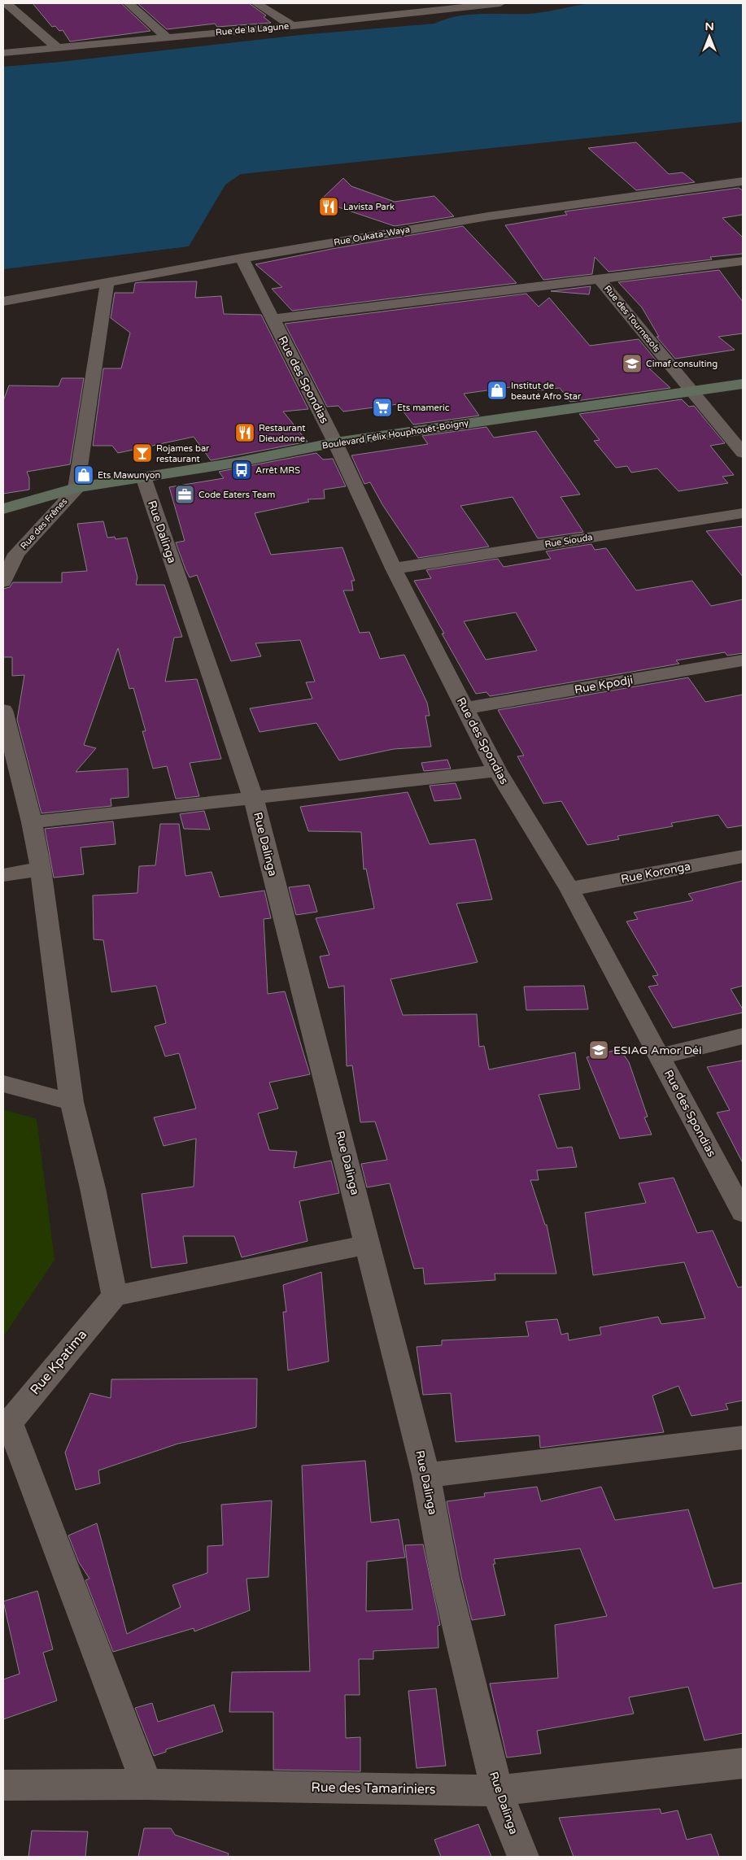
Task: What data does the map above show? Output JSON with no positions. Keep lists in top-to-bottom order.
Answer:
{
  "streets": {
    "street": [
      "Rue de la Lagune",
      "Rue Oukata-Waya",
      "Rue des Tournesols",
      "Rue des Spondias",
      "Boulevard Félix Houphouët-Boigny",
      "Rue des Frênes",
      "Rue Dalinga",
      "Rue Siouda",
      "Rue Kpodji",
      "Rue Koronga",
      "Rue Kpatima",
      "Rue des Tamariniers"
    ]
  },
  "crossings": [
    ["Rue Oukata-Waya", "Rue des Spondias"],
    ["Rue des Tournesols", "Boulevard Félix Houphouët-Boigny"],
    ["Rue des Spondias", "Boulevard Félix Houphouët-Boigny"],
    ["Rue des Spondias", "Rue Siouda"],
    ["Rue des Spondias", "Rue Kpodji"],
    ["Rue des Spondias", "Rue Koronga"],
    ["Boulevard Félix Houphouët-Boigny", "Rue des Frênes"],
    ["Boulevard Félix Houphouët-Boigny", "Rue Dalinga"],
    ["Rue Dalinga", "Rue des Tamariniers"]
  ],
  "places": {
    "restaurant": ["Lavista Park", "Restaurant Dieudonne"],
    "school or university": ["Cimaf consulting", "ESIAG Amor Déi"],
    "shop": ["Institut de beauté Afro Star", "Ets Mawunyon"],
    "supermarket": ["Ets mameric"],
    "bar": ["Rojames bar restaurant"],
    "bus stop": ["Arrêt MRS"],
    "office": ["Code Eaters Team"]
  },
  "north": "top"
}
